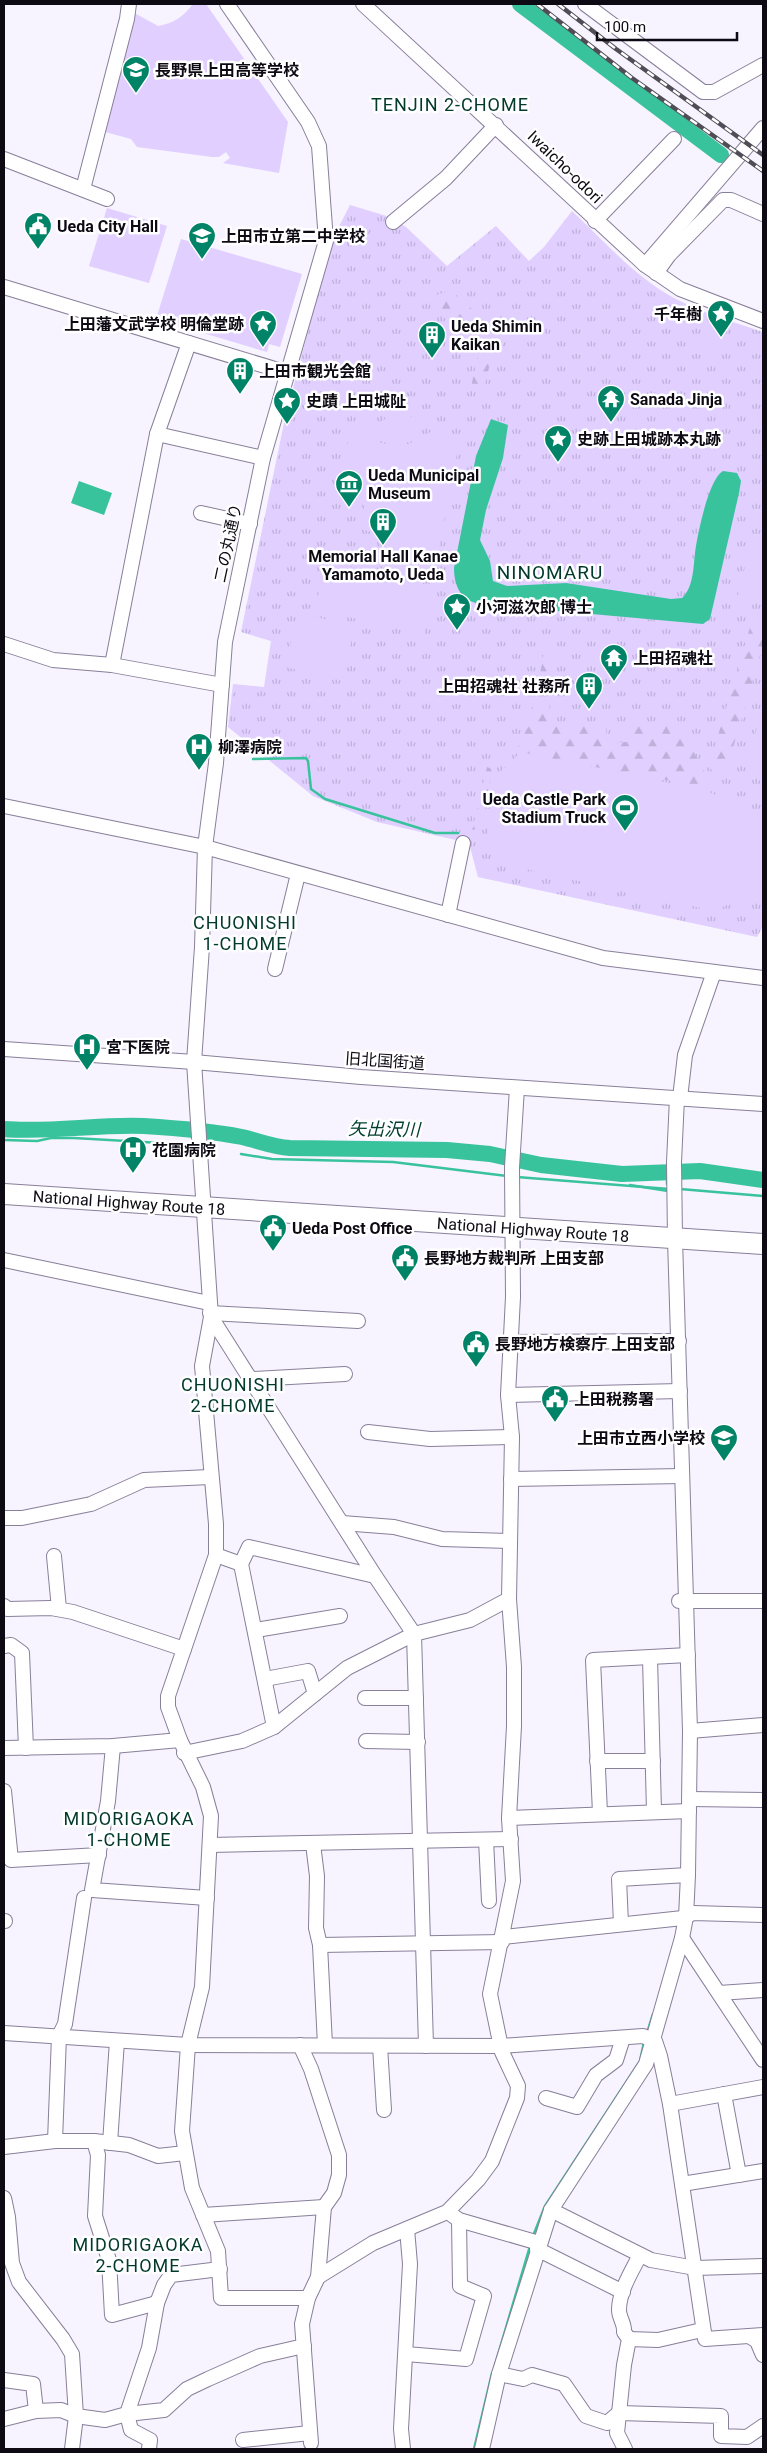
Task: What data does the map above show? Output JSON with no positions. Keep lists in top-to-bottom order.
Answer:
{
  "streets": {
    "highway": ["National Highway Route 18"],
    "street": ["Iwaicho-odori", "二の丸通り", "旧北国街道"]
  },
  "crossings": [
    ["二の丸通り", "旧北国街道"],
    ["二の丸通り", "National Highway Route 18"]
  ],
  "districts": [
    "TENJIN 2-CHOME",
    "NINOMARU",
    "CHUONISHI 1-CHOME",
    "CHUONISHI 2-CHOME",
    "MIDORIGAOKA 1-CHOME",
    "MIDORIGAOKA 2-CHOME"
  ],
  "water": ["矢出沢川"],
  "places": {
    "school or university": ["長野県上田高等学校", "上田市立第二中学校", "上田市立西小学校"],
    "public building": [
      "Ueda City Hall",
      "Ueda Post Office",
      "長野地方裁判所 上田支部",
      "長野地方検察庁 上田支部",
      "上田税務署"
    ],
    "place": [
      "千年樹",
      "上田藩文武学校 明倫堂跡",
      "史蹟 上田城阯",
      "史跡上田城跡本丸跡",
      "小河滋次郎 博士"
    ],
    "building": [
      "Ueda Shimin Kaikan",
      "上田市観光会館",
      "Memorial Hall Kanae Yamamoto, Ueda",
      "上田招魂社 社務所"
    ],
    "temple": ["Sanada Jinja", "上田招魂社"],
    "museum": ["Ueda Municipal Museum"],
    "hospital": ["柳澤病院", "宮下医院", "花園病院"],
    "sports": ["Ueda Castle Park Stadium Truck"]
  },
  "scale_bar": "100 m"
}
